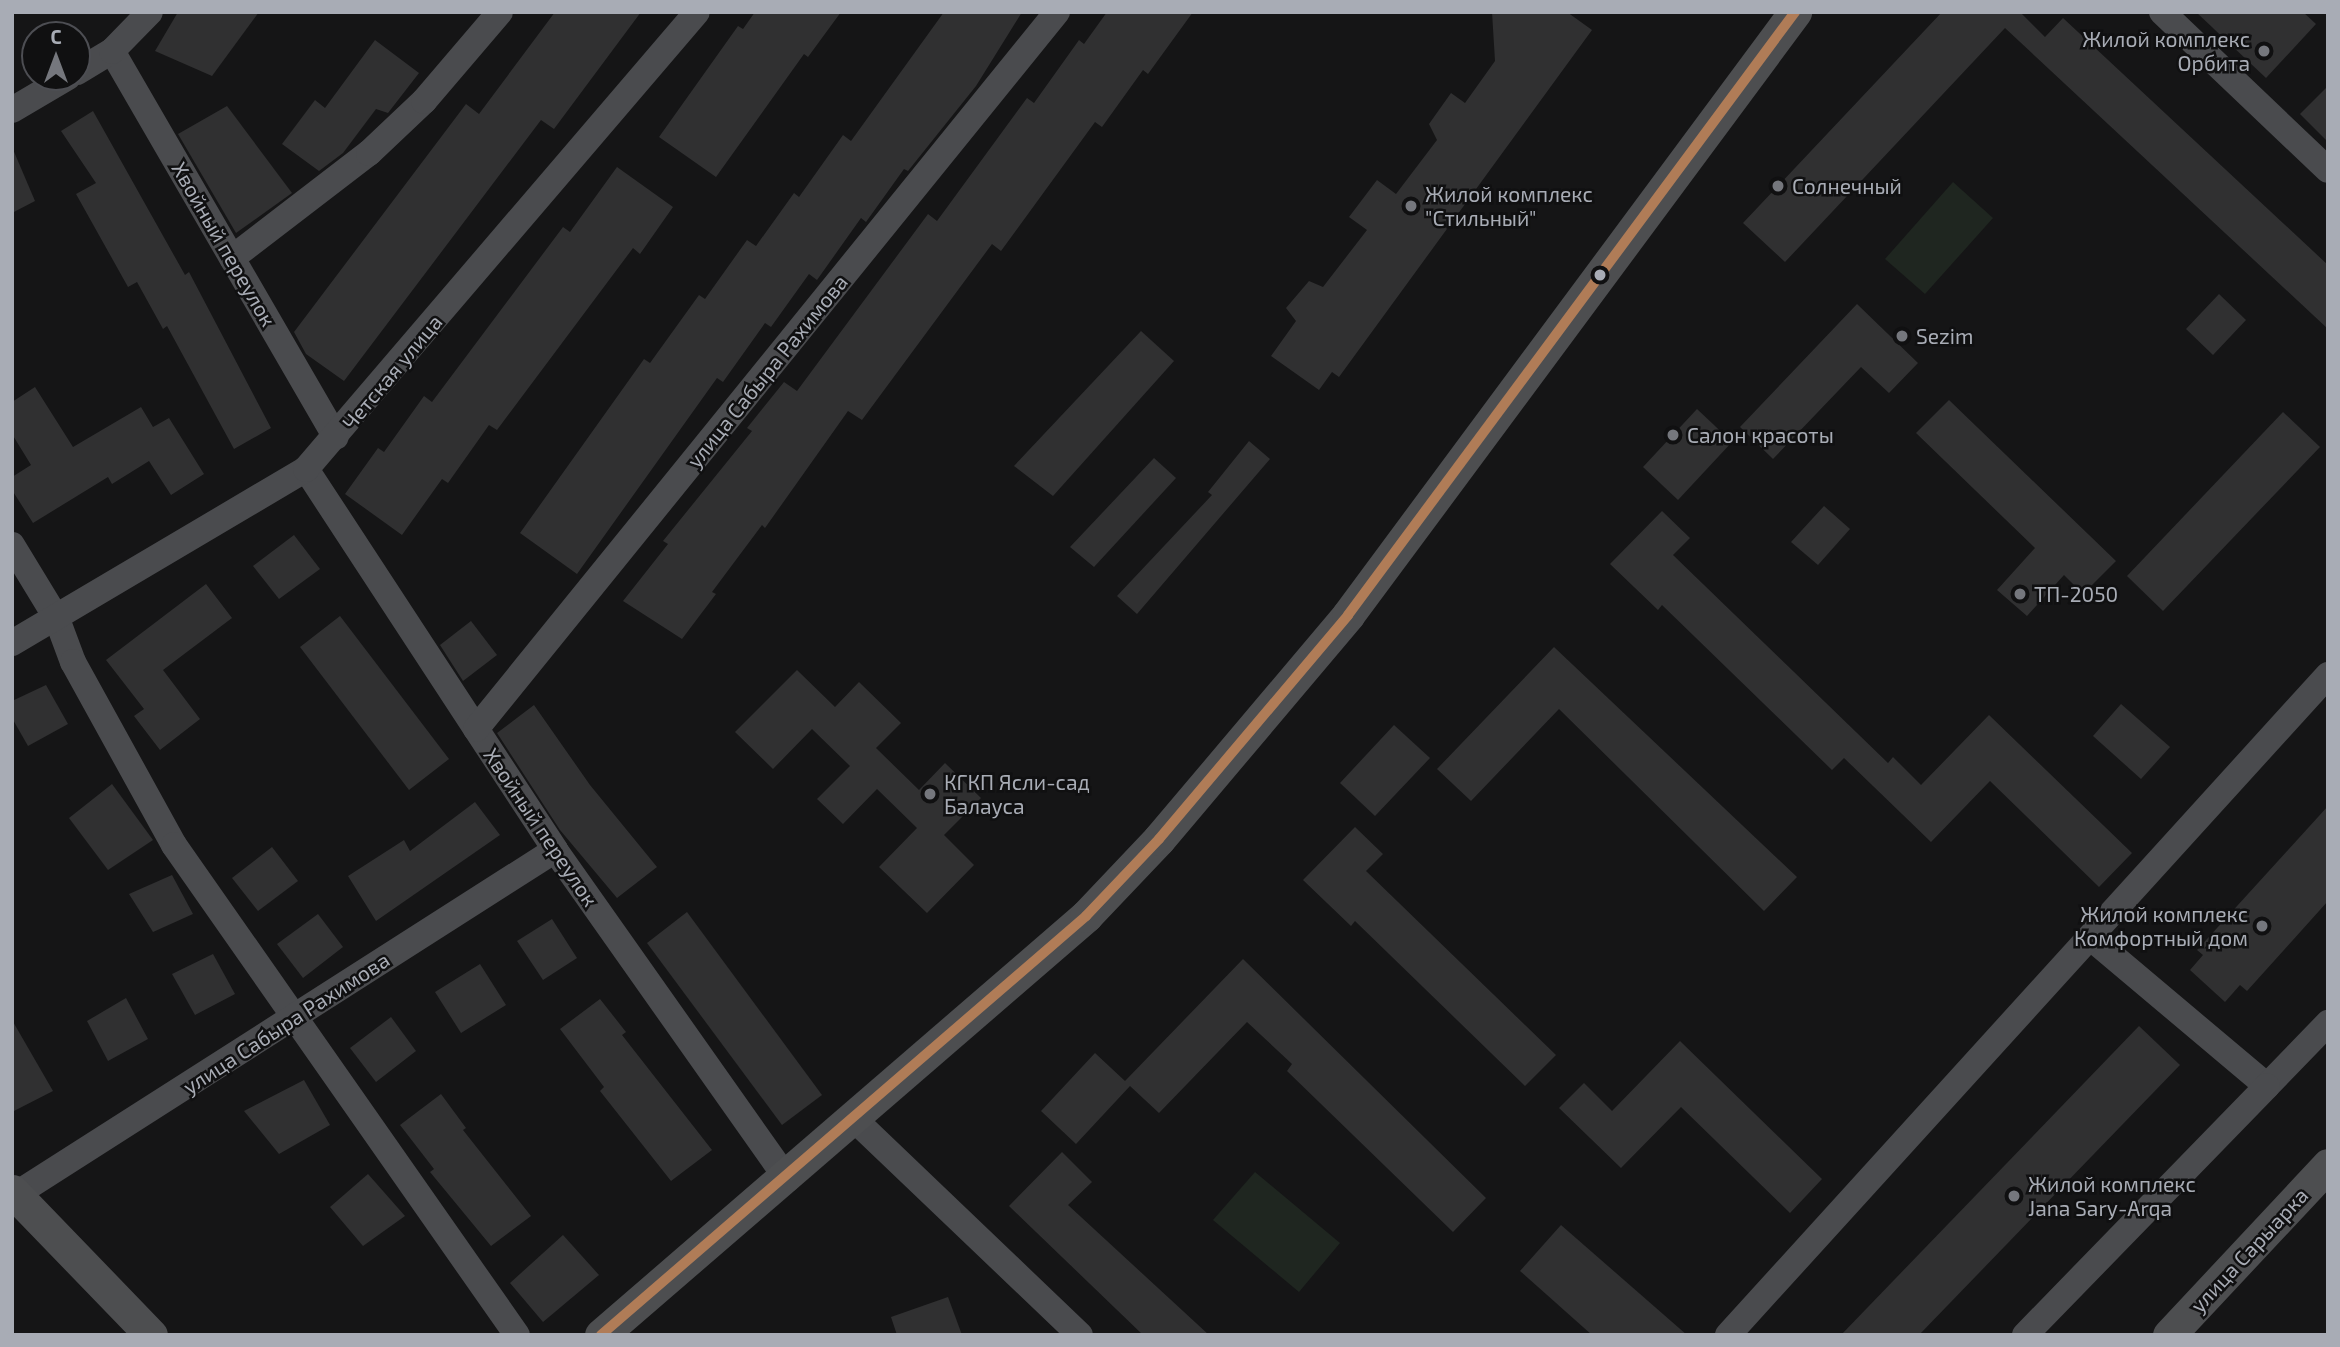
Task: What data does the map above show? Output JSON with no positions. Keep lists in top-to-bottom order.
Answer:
{
  "streets": {
    "main road": ["улица Сарыарка"],
    "street": ["Хвойный переулок", "улица Сабыра Рахимова", "Четская улица"]
  },
  "crossings": [
    ["Хвойный переулок", "улица Сабыра Рахимова"],
    ["Хвойный переулок", "Четская улица"]
  ],
  "places": [
    "Жилой комплекс Орбита",
    "Солнечный",
    "Жилой комплекс \"Стильный\"",
    "Sezim",
    "Салон красоты",
    "ТП-2050",
    "КГКП Ясли-сад Балауса",
    "Жилой комплекс Комфортный дом",
    "Жилой комплекс Jana Sary-Arqa"
  ],
  "north": "top"
}
